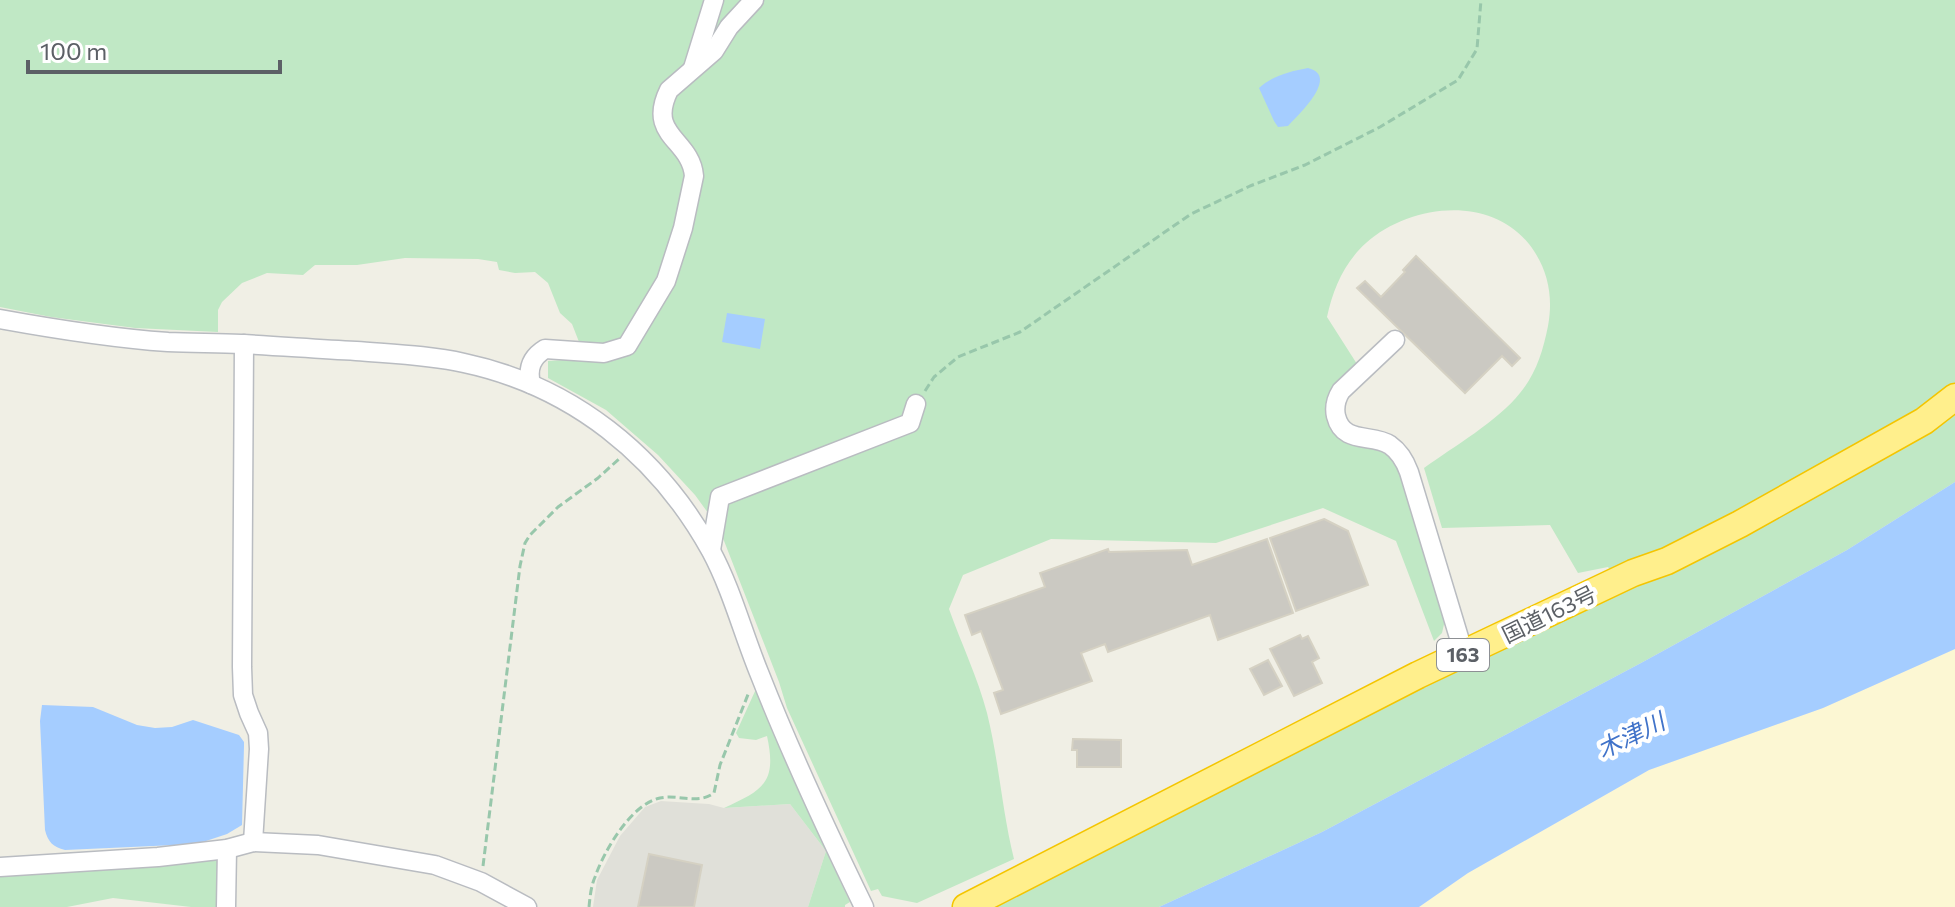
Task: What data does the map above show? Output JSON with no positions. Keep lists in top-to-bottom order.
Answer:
{
  "streets": {
    "highway": ["国道163号", "163"]
  },
  "water": ["木津川"],
  "scale_bar": "100 m"
}
